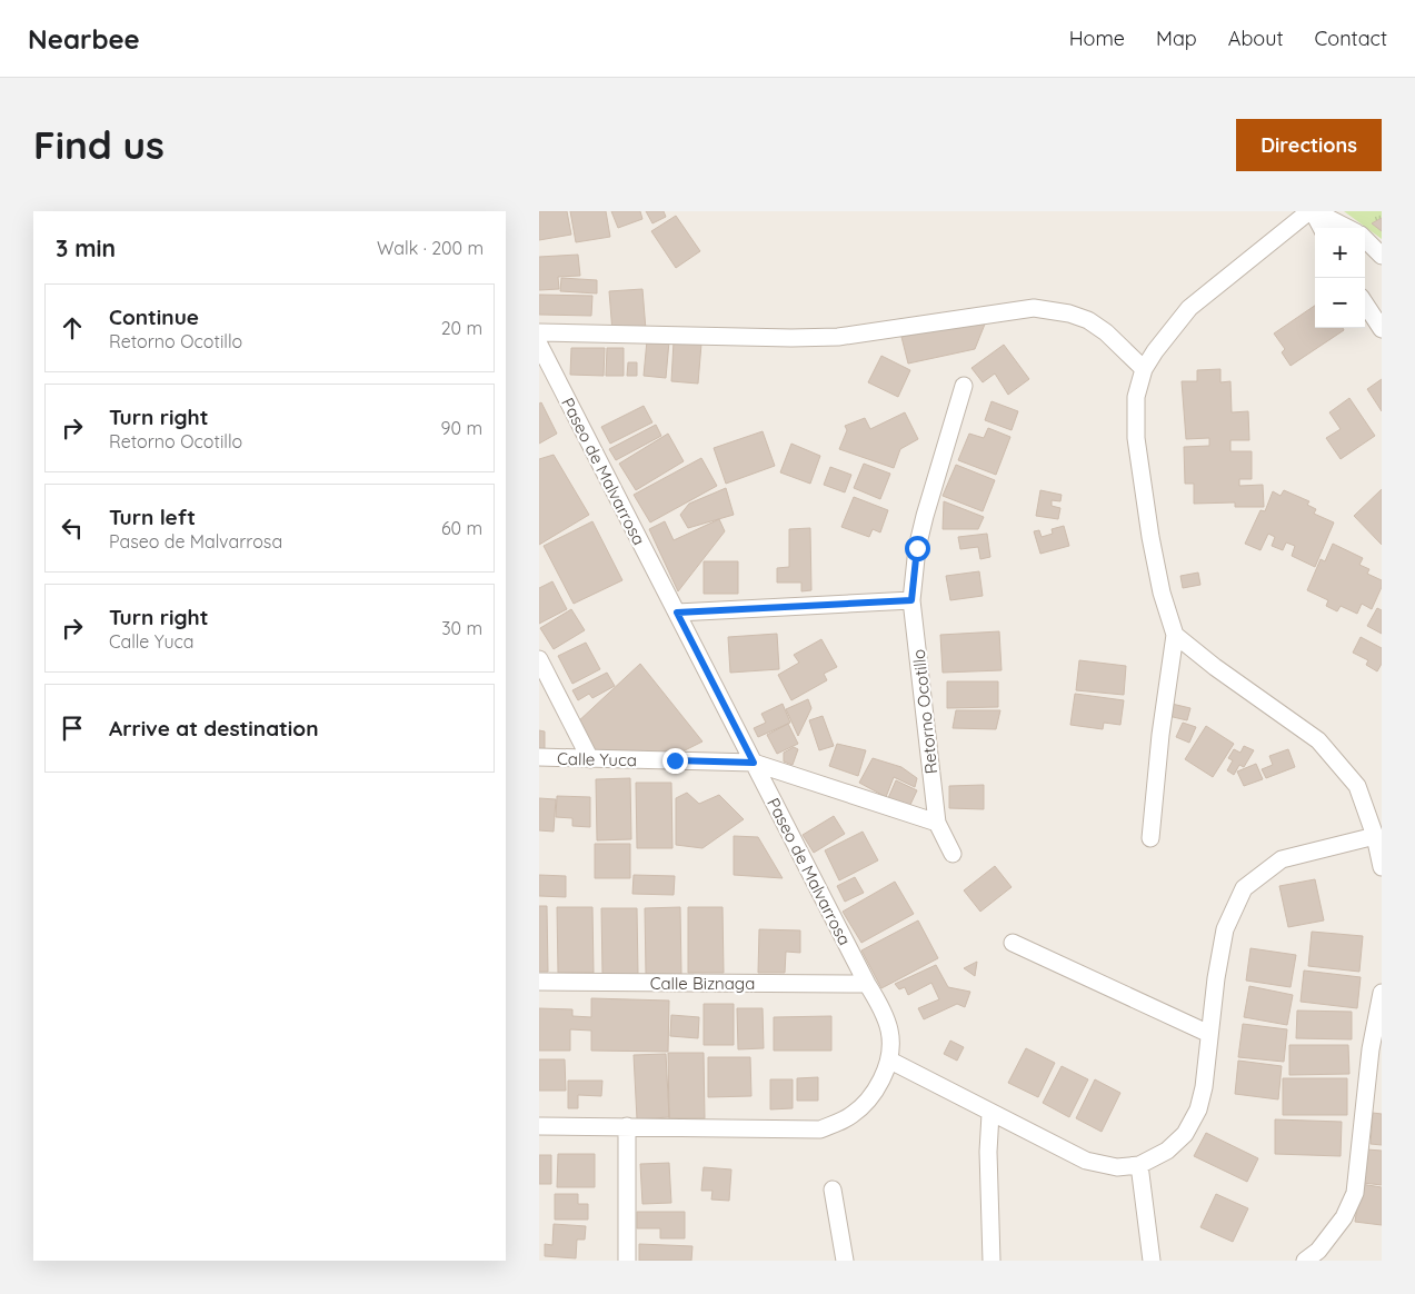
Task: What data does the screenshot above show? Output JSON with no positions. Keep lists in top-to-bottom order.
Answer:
{
  "streets": {
    "street": [
      "Paseo de Malvarrosa",
      "Retorno Ocotillo",
      "Calle Yuca",
      "Calle Biznaga"
    ]
  },
  "crossings": [
    ["Paseo de Malvarrosa", "Calle Yuca"],
    ["Paseo de Malvarrosa", "Calle Biznaga"]
  ],
  "page": {
    "header": "Nearbee",
    "nav": [
      "Home",
      "Map",
      "About",
      "Contact"
    ],
    "buttons": "Directions",
    "title": "Find us",
    "heading": ["3 min", "Walk · 200 m"],
    "map_buttons": ["+", "−"],
    "list": [
      ["Continue", "Retorno Ocotillo", "20 m"],
      ["Turn right", "Retorno Ocotillo", "90 m"],
      ["Turn left", "Paseo de Malvarrosa", "60 m"],
      ["Turn right", "Calle Yuca", "30 m"],
      "Arrive at destination"
    ]
  }
}
